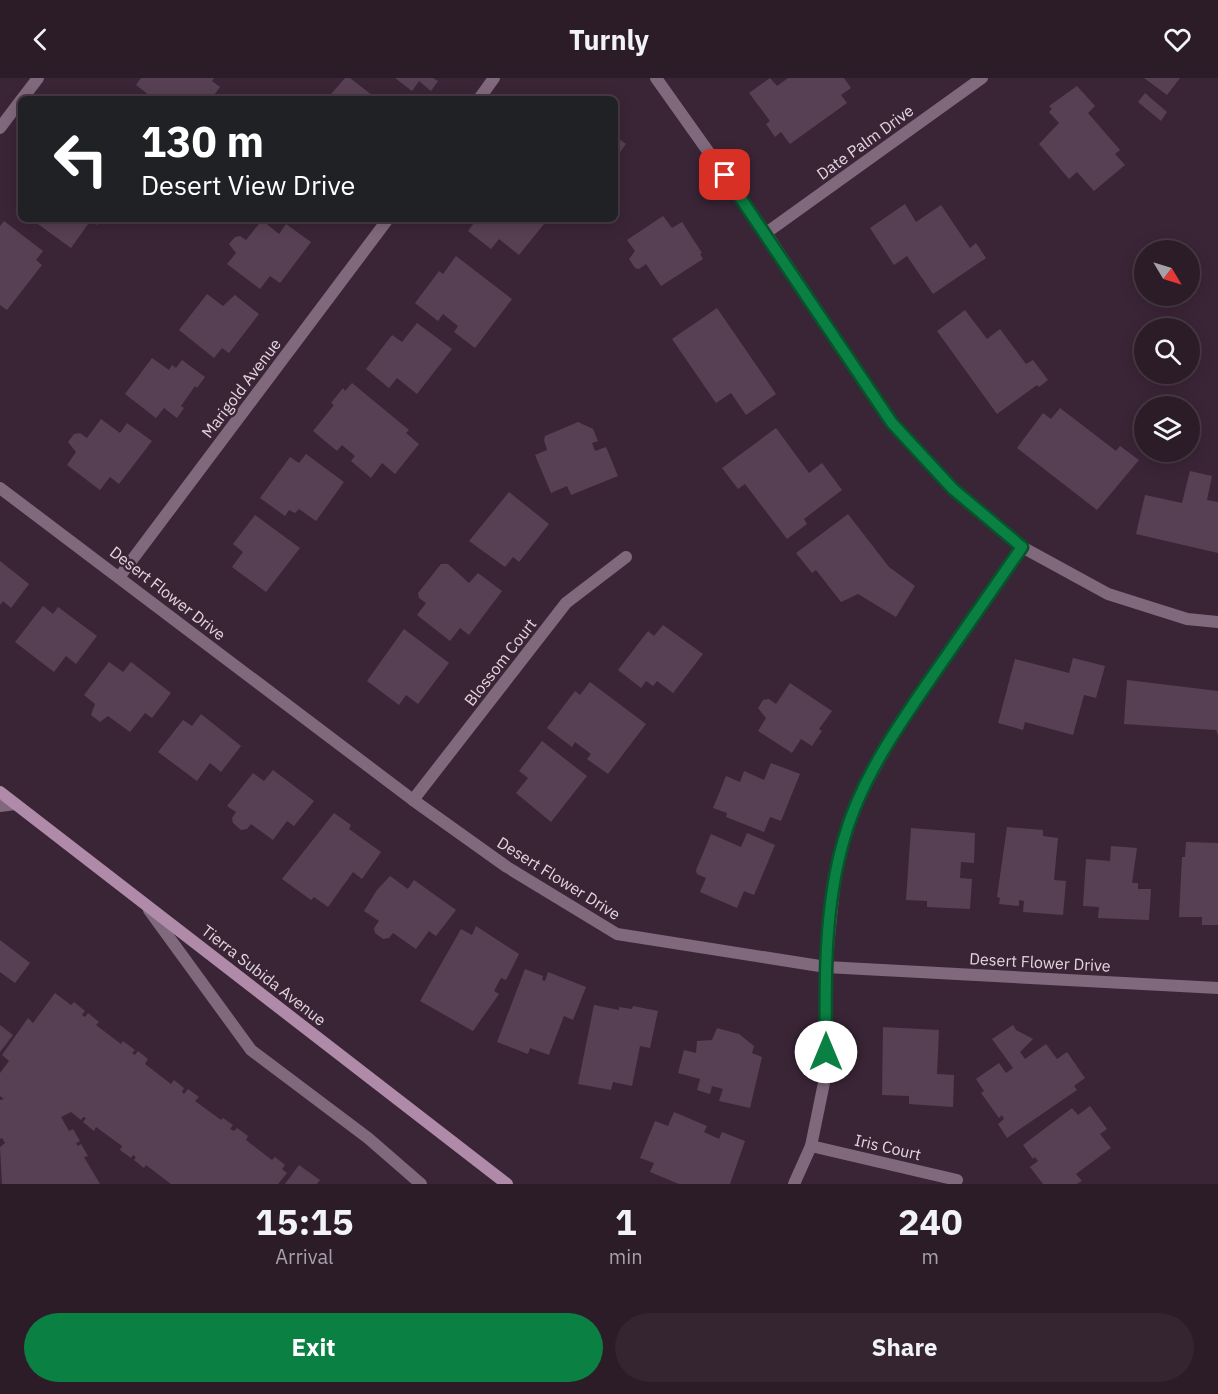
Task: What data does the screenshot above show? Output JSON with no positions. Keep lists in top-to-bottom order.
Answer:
{
  "streets": {
    "main road": ["Tierra Subida Avenue"],
    "street": [
      "Date Palm Drive",
      "Marigold Avenue",
      "Desert Flower Drive",
      "Blossom Court",
      "Iris Court"
    ]
  },
  "crossings": [
    ["Marigold Avenue", "Desert Flower Drive"],
    ["Desert Flower Drive", "Blossom Court"]
  ],
  "north": "bottom right",
  "page": {
    "header": "Turnly",
    "turn": ["130 m", "Desert View Drive"],
    "eta": [
      "15:15",
      "Arrival",
      "1",
      "min",
      "240",
      "m"
    ],
    "buttons": ["Exit", "Share"]
  }
}
